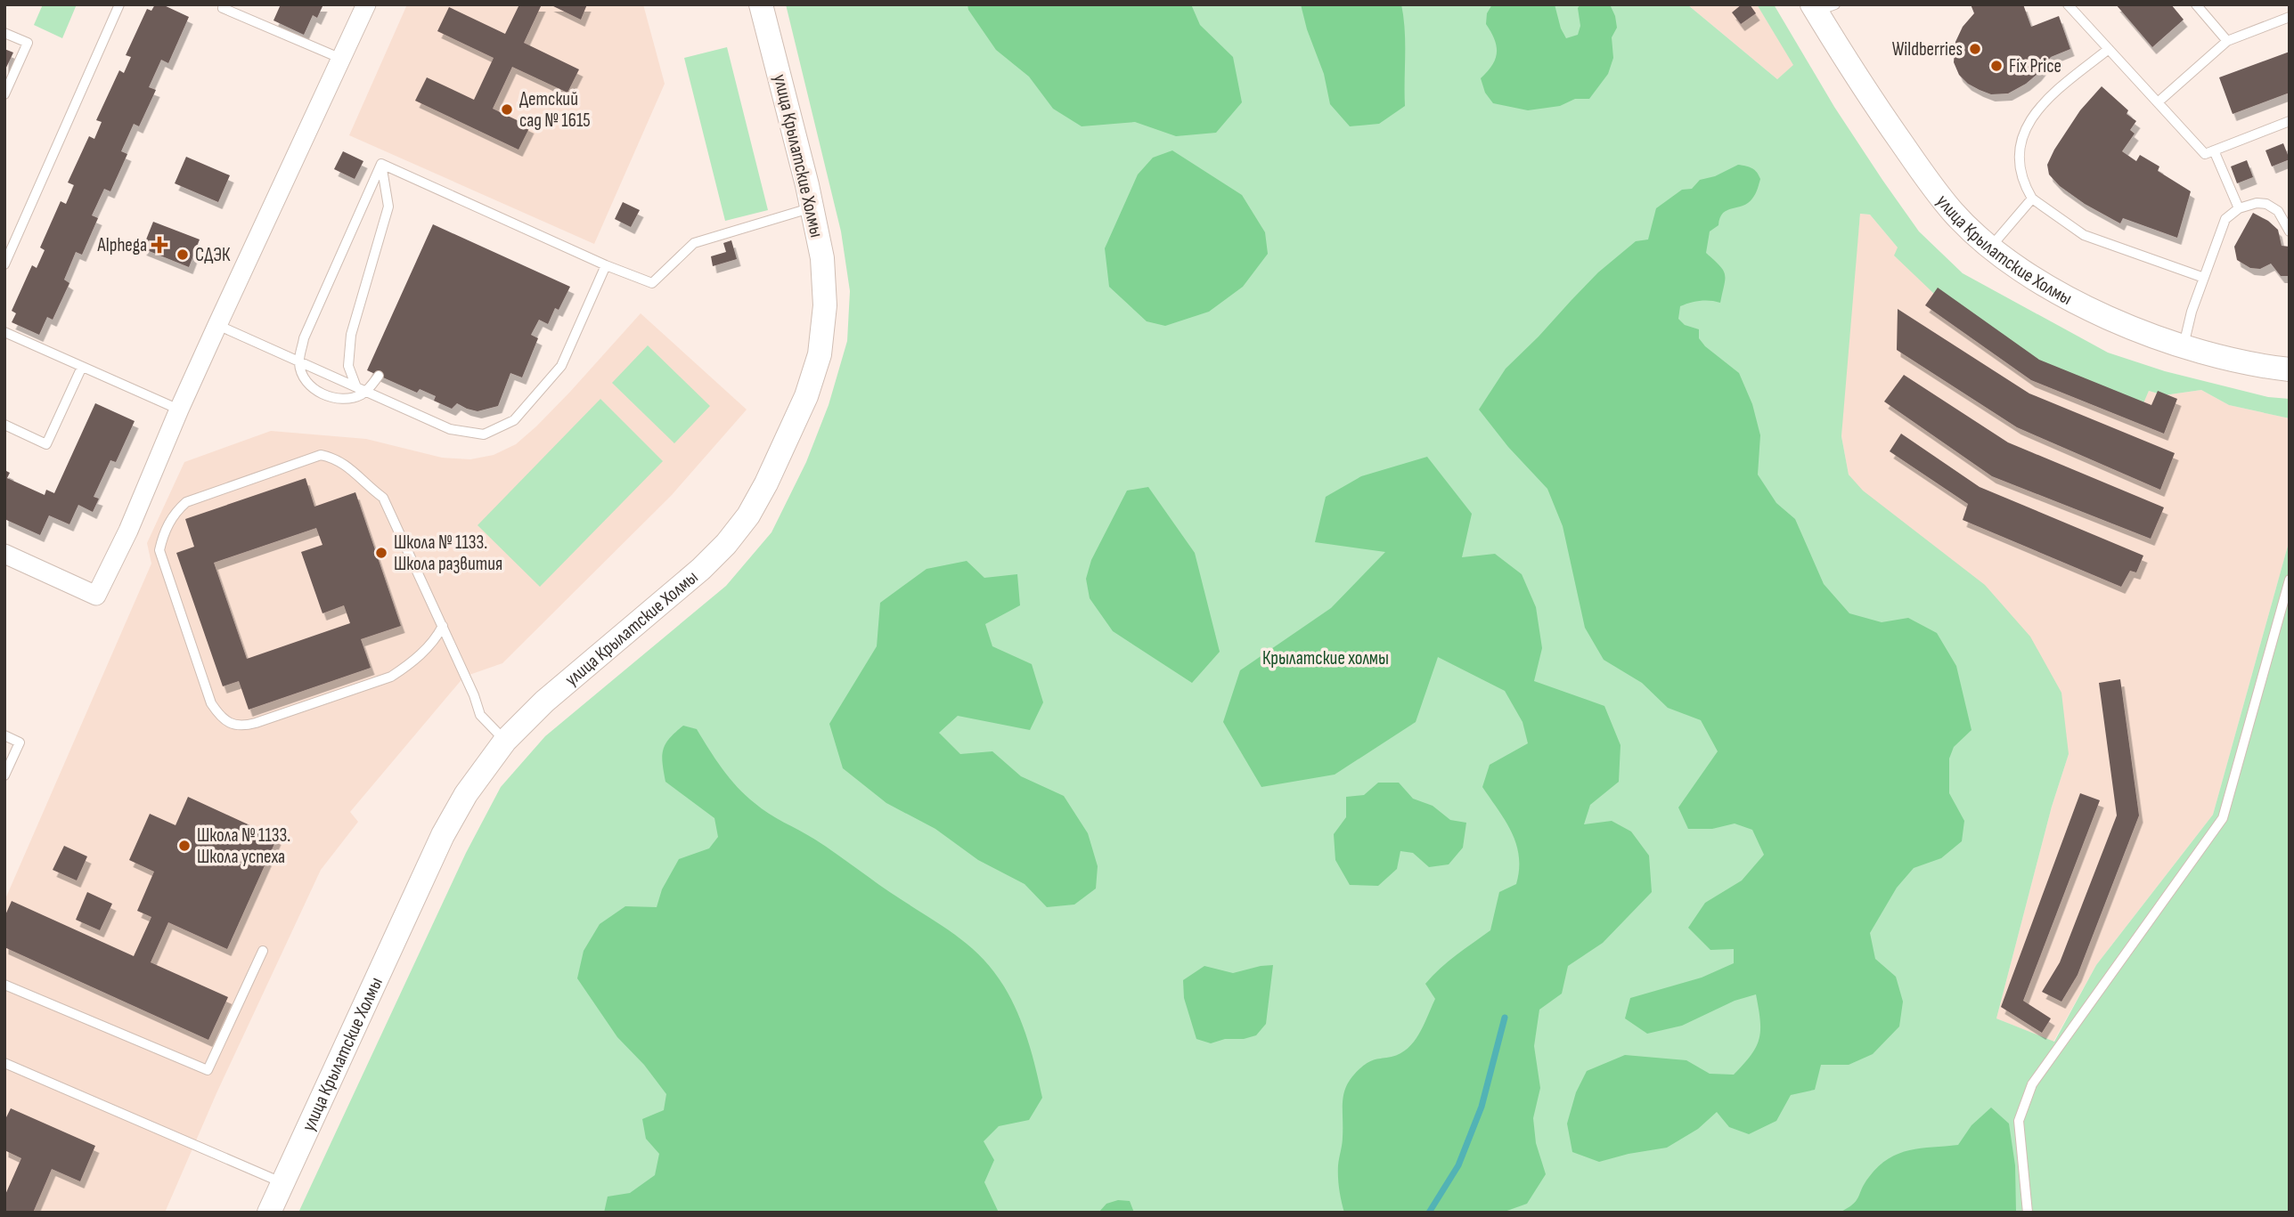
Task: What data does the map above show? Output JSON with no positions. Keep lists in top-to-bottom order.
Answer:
{
  "streets": {
    "street": ["улица Крылатские Холмы"]
  },
  "parks": ["Крылатские холмы"],
  "places": {
    "other": [
      "Wildberries",
      "Fix Price",
      "Детский сад № 1615",
      "СДЭК",
      "Школа № 1133. Школа развития",
      "Школа № 1133. Школа успеха"
    ],
    "health": ["Alphega"]
  }
}
